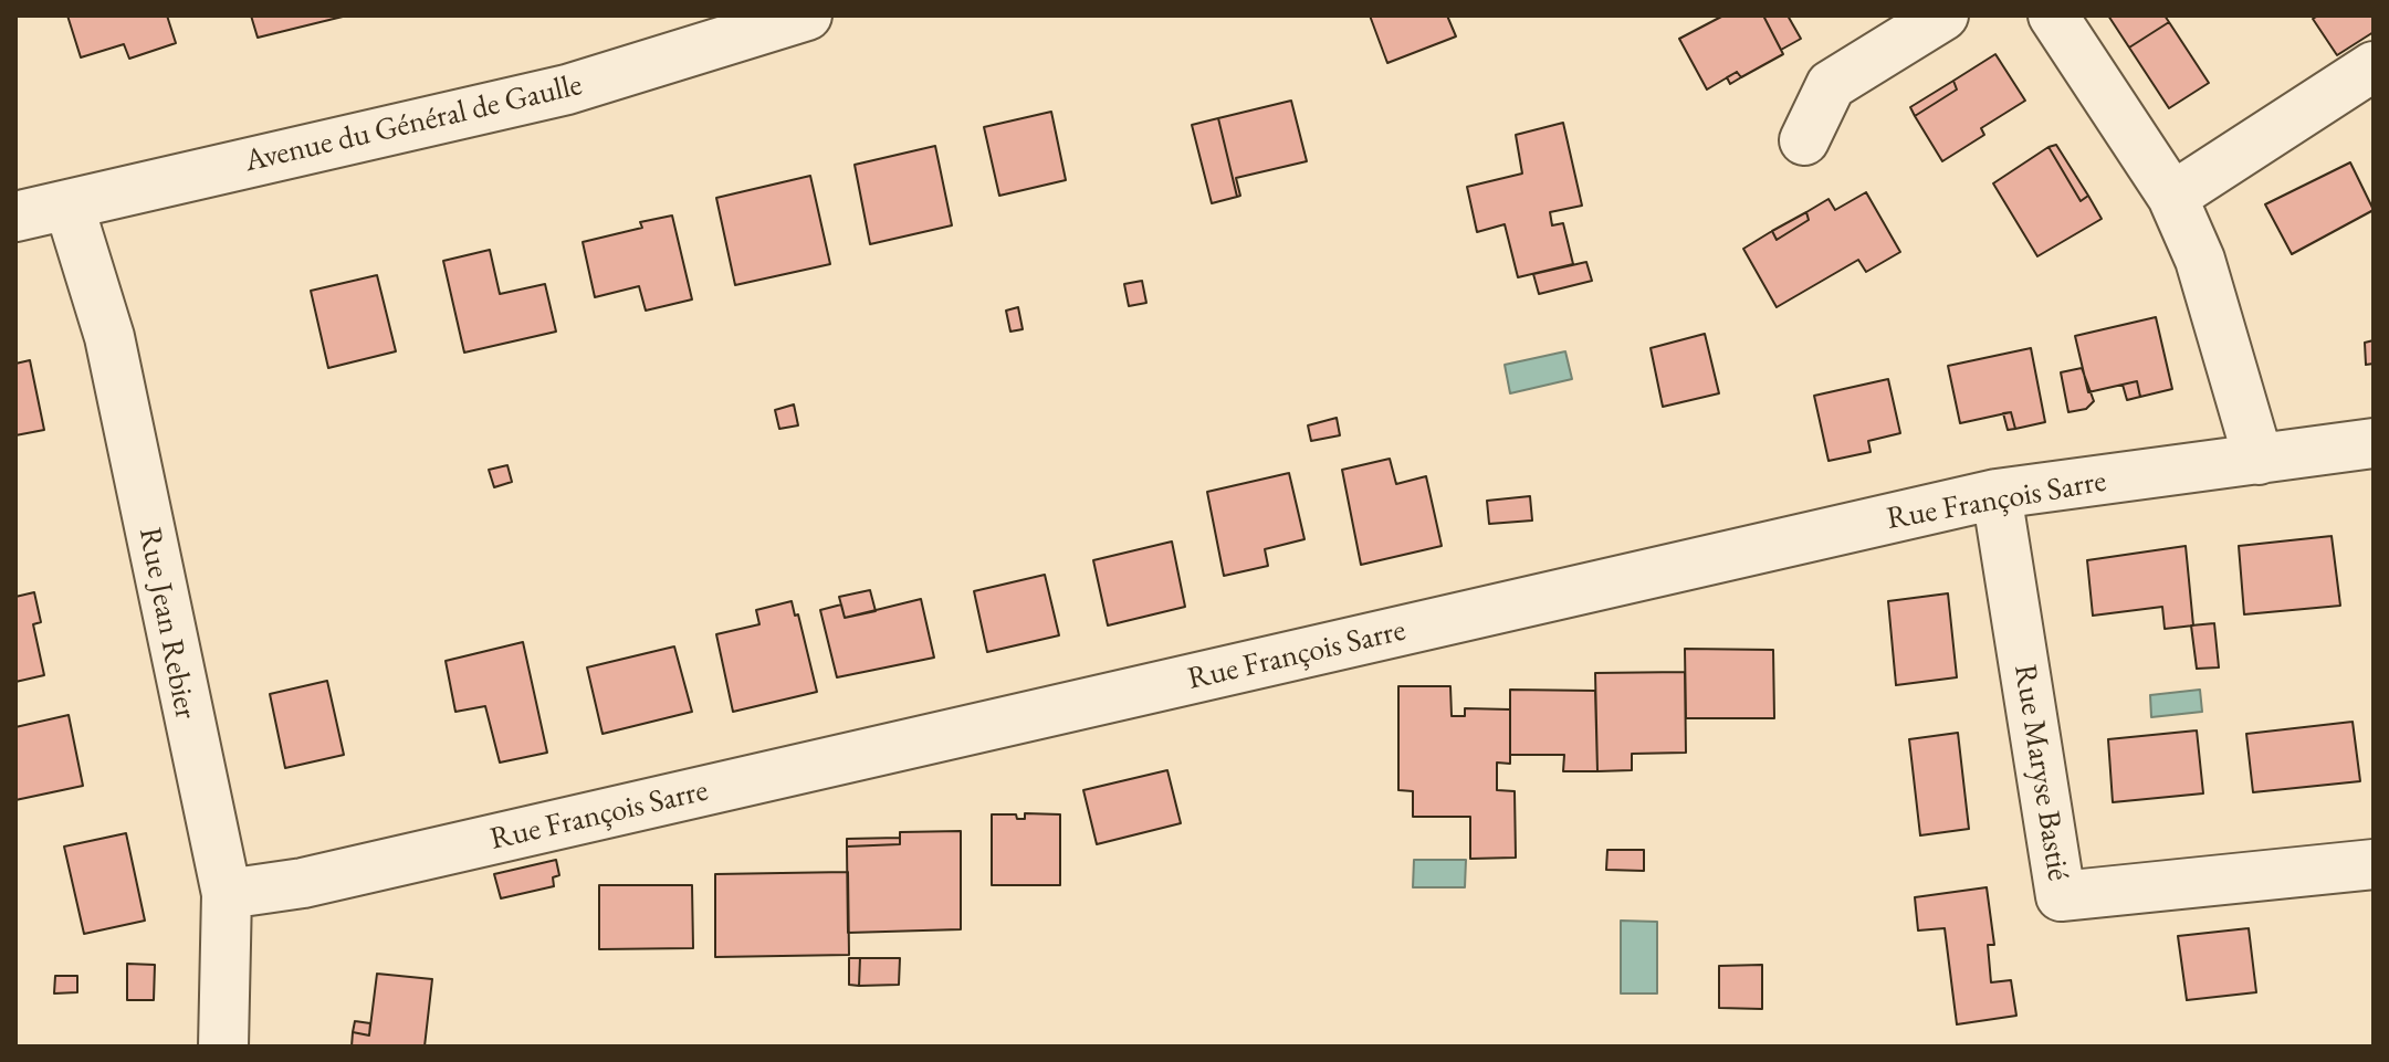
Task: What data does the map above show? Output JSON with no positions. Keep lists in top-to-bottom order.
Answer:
{
  "streets": {
    "street": [
      "Avenue du Général de Gaulle",
      "Rue François Sarre",
      "Rue Jean Rebier",
      "Rue Maryse Bastié"
    ]
  },
  "crossings": [
    ["Avenue du Général de Gaulle", "Rue Jean Rebier"],
    ["Rue François Sarre", "Rue Jean Rebier"],
    ["Rue François Sarre", "Rue Maryse Bastié"]
  ]
}
